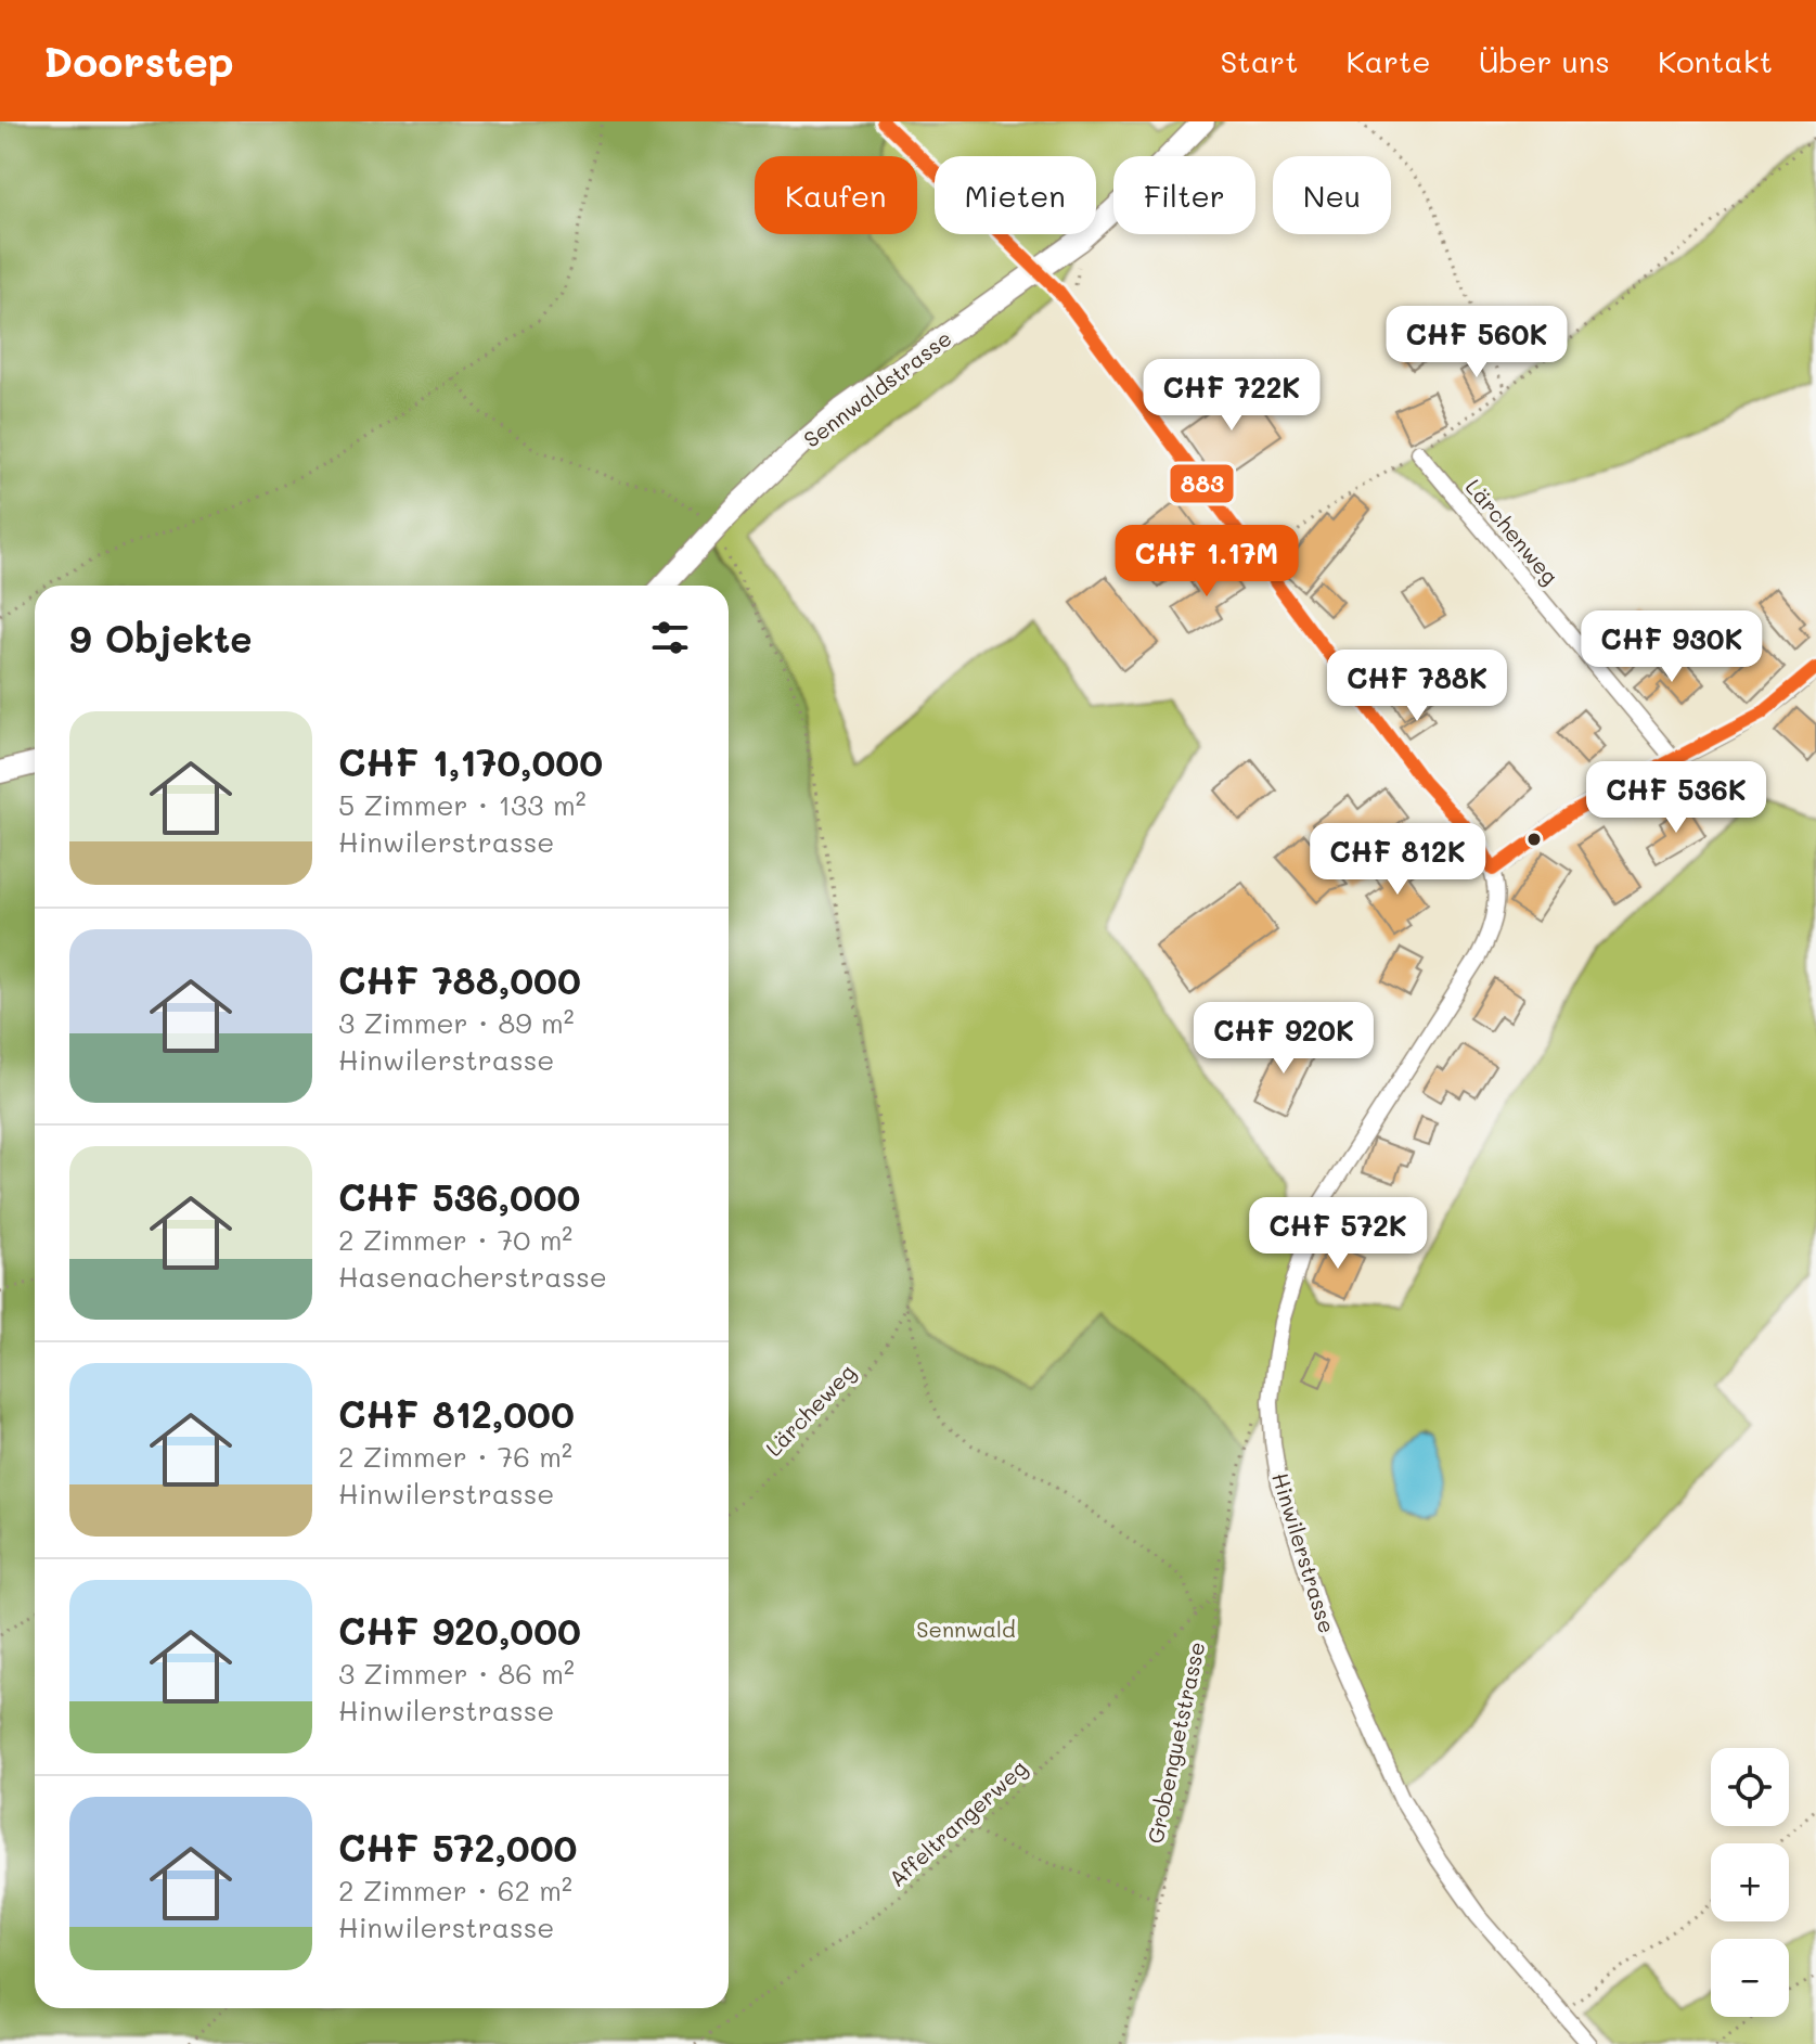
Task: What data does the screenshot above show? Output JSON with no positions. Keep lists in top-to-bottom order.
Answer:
{
  "streets": {
    "street": ["Sennwaldstrasse", "Lärchenweg", "Hinwilerstrasse"],
    "path": ["Lärcheweg", "Grobenguetstrasse", "Affeltrangerweg"]
  },
  "crossings": [
    ["Sennwaldstrasse", "Hinwilerstrasse"],
    ["Grobenguetstrasse", "Affeltrangerweg"]
  ],
  "parks": ["Sennwald"],
  "lines": ["transit line 883"],
  "page": {
    "header": "Doorstep",
    "nav": [
      "Start",
      "Karte",
      "Über uns",
      "Kontakt"
    ],
    "chip": [
      "Kaufen",
      "Mieten",
      "Filter",
      "Neu"
    ],
    "price": [
      "CHF 560K",
      "CHF 722K",
      "CHF 1.17M",
      "CHF 930K",
      "CHF 788K",
      "CHF 536K",
      "CHF 812K",
      "CHF 920K",
      "CHF 572K"
    ],
    "heading": "9 Objekte",
    "list": [
      {
        "name": "CHF 1,170,000",
        "note": "5 Zimmer · 133 m² · Hinwilerstrasse"
      },
      {
        "name": "CHF 788,000",
        "note": "3 Zimmer · 89 m² · Hinwilerstrasse"
      },
      {
        "name": "CHF 536,000",
        "note": "2 Zimmer · 70 m² · Hasenacherstrasse"
      },
      {
        "name": "CHF 812,000",
        "note": "2 Zimmer · 76 m² · Hinwilerstrasse"
      },
      {
        "name": "CHF 920,000",
        "note": "3 Zimmer · 86 m² · Hinwilerstrasse"
      },
      {
        "name": "CHF 572,000",
        "note": "2 Zimmer · 62 m² · Hinwilerstrasse"
      }
    ],
    "map_buttons": ["+", "−"]
  }
}
